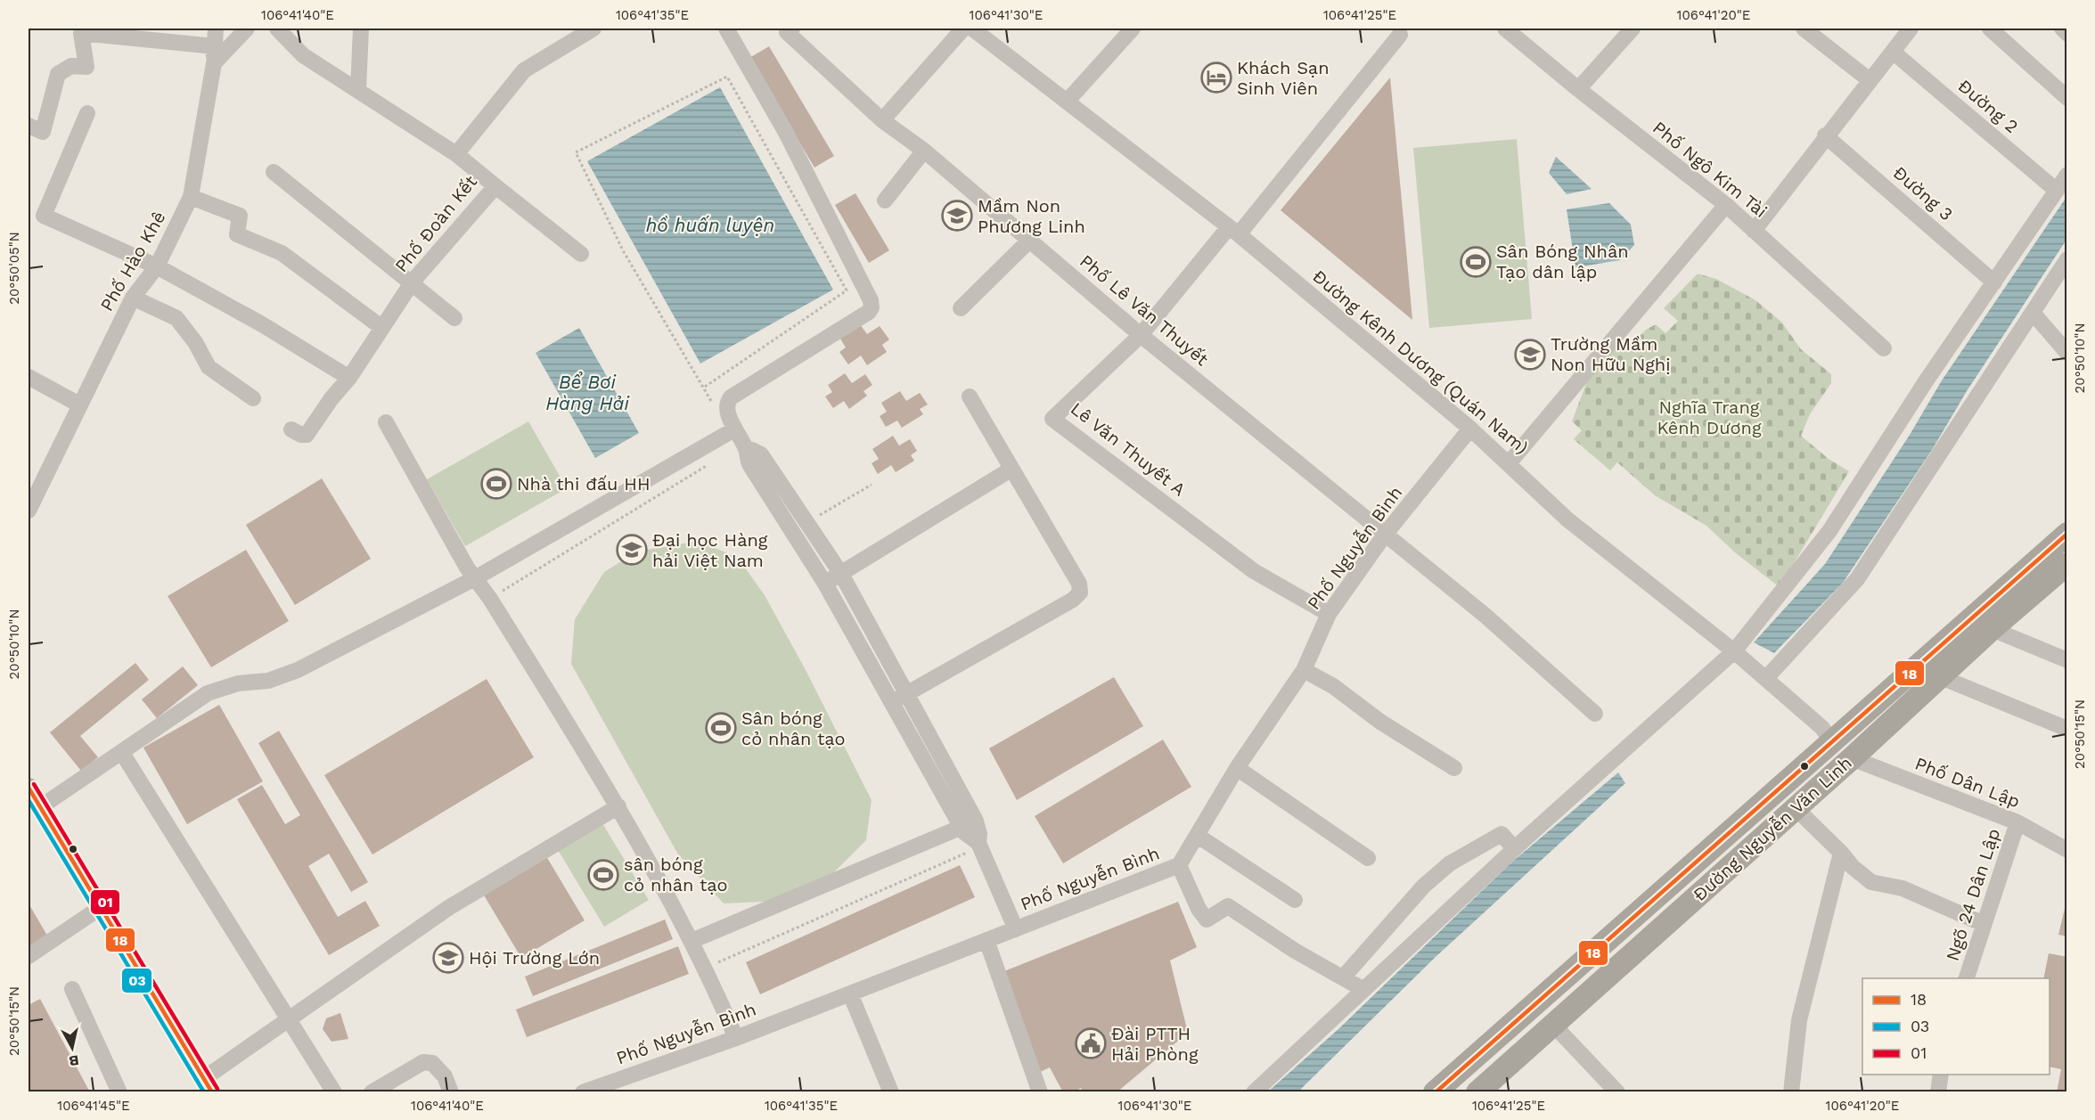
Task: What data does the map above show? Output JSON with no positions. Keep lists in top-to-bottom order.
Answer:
{
  "streets": {
    "highway": ["Đường Nguyễn Văn Linh"],
    "street": [
      "Đường 2",
      "Phố Ngô Kim Tài",
      "Đường 3",
      "Phố Đoàn Kết",
      "Phố Hào Khê",
      "Phố Lê Văn Thuyết",
      "Đường Kênh Dương (Quán Nam)",
      "Lê Văn Thuyết A",
      "Phố Nguyễn Bình",
      "Phố Dân Lập",
      "Ngõ 24 Dân Lập"
    ]
  },
  "crossings": [
    ["Phố Lê Văn Thuyết", "Lê Văn Thuyết A"],
    ["Phố Lê Văn Thuyết", "Phố Nguyễn Bình"],
    ["Đường Kênh Dương (Quán Nam)", "Lê Văn Thuyết A"],
    ["Đường Kênh Dương (Quán Nam)", "Phố Nguyễn Bình"],
    ["Đường Kênh Dương (Quán Nam)", "Đường Nguyễn Văn Linh"],
    ["Lê Văn Thuyết A", "Phố Nguyễn Bình"],
    ["Phố Dân Lập", "Đường Nguyễn Văn Linh"],
    ["Phố Dân Lập", "Ngõ 24 Dân Lập"]
  ],
  "water": ["hồ huấn luyện", "Bể Bơi Hàng Hải"],
  "parks": ["Nghĩa Trang Kênh Dương"],
  "places": {
    "hotel": ["Khách Sạn Sinh Viên"],
    "school or university": [
      "Mầm Non Phương Linh",
      "Trường Mầm Non Hữu Nghị",
      "Đại học Hàng hải Việt Nam",
      "Hội Trường Lớn"
    ],
    "sports": [
      "Sân Bóng Nhân Tạo dân lập",
      "Nhà thi đấu HH",
      "Sân bóng cỏ nhân tạo",
      "sân bóng cỏ nhân tạo"
    ],
    "public building": ["Đài PTTH Hải Phòng"]
  },
  "lines": ["transit line 18", "transit line 01", "transit line 03"],
  "legend": ["18", "03", "01"],
  "north": "bottom",
  "coordinates": [
    "106°41'40\"E",
    "106°41'35\"E",
    "106°41'30\"E",
    "106°41'25\"E",
    "106°41'20\"E",
    "20°50'05\"N",
    "20°50'10\"N",
    "20°50'15\"N",
    "106°41'45\"E"
  ]
}
